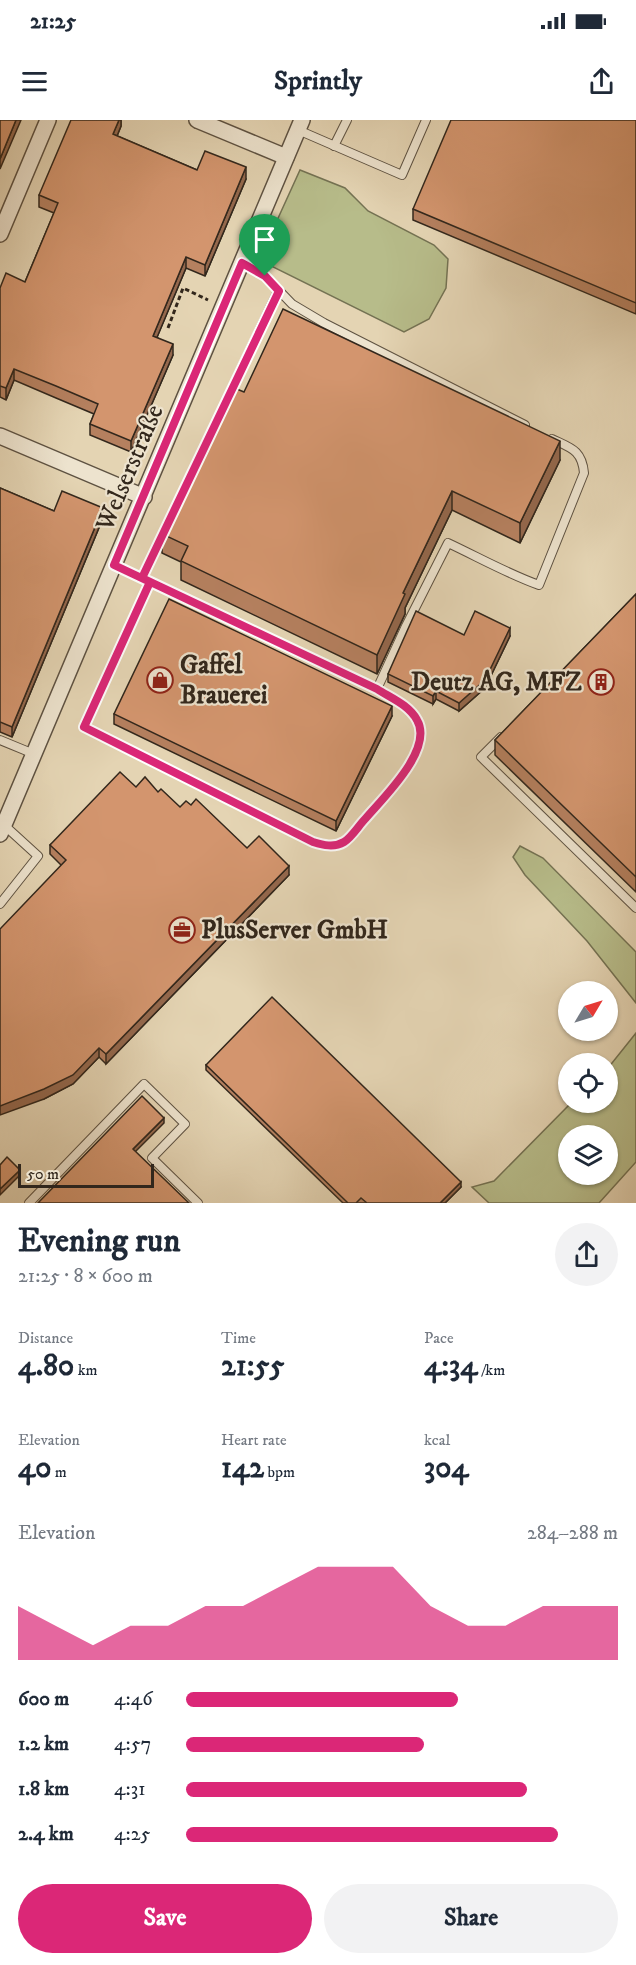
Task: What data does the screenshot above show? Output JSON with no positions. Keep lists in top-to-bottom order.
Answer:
{
  "streets": {
    "street": ["Welserstraße"]
  },
  "places": {
    "shop": ["Gaffel Brauerei"],
    "building": ["Deutz AG, MFZ"],
    "office": ["PlusServer GmbH"]
  },
  "scale_bar": "50 m",
  "north": "top right",
  "page": {
    "status": "21:25",
    "header": "Sprintly",
    "scale": "50 m",
    "heading": ["Evening run", "21:25 · 8 × 600 m"],
    "stats": [
      ["Distance", "4.80 km"],
      ["Time", "21:55"],
      ["Pace", "4:34 /km"],
      ["Elevation", "40 m"],
      ["Heart rate", "142 bpm"],
      ["kcal", "304"]
    ],
    "chart": ["Elevation", "284–288 m"],
    "list": [
      {
        "name": "600 m",
        "note": "4:46"
      },
      {
        "name": "1.2 km",
        "note": "4:57"
      },
      {
        "name": "1.8 km",
        "note": "4:31"
      },
      {
        "name": "2.4 km",
        "note": "4:25"
      }
    ],
    "buttons": ["Save", "Share"]
  }
}
